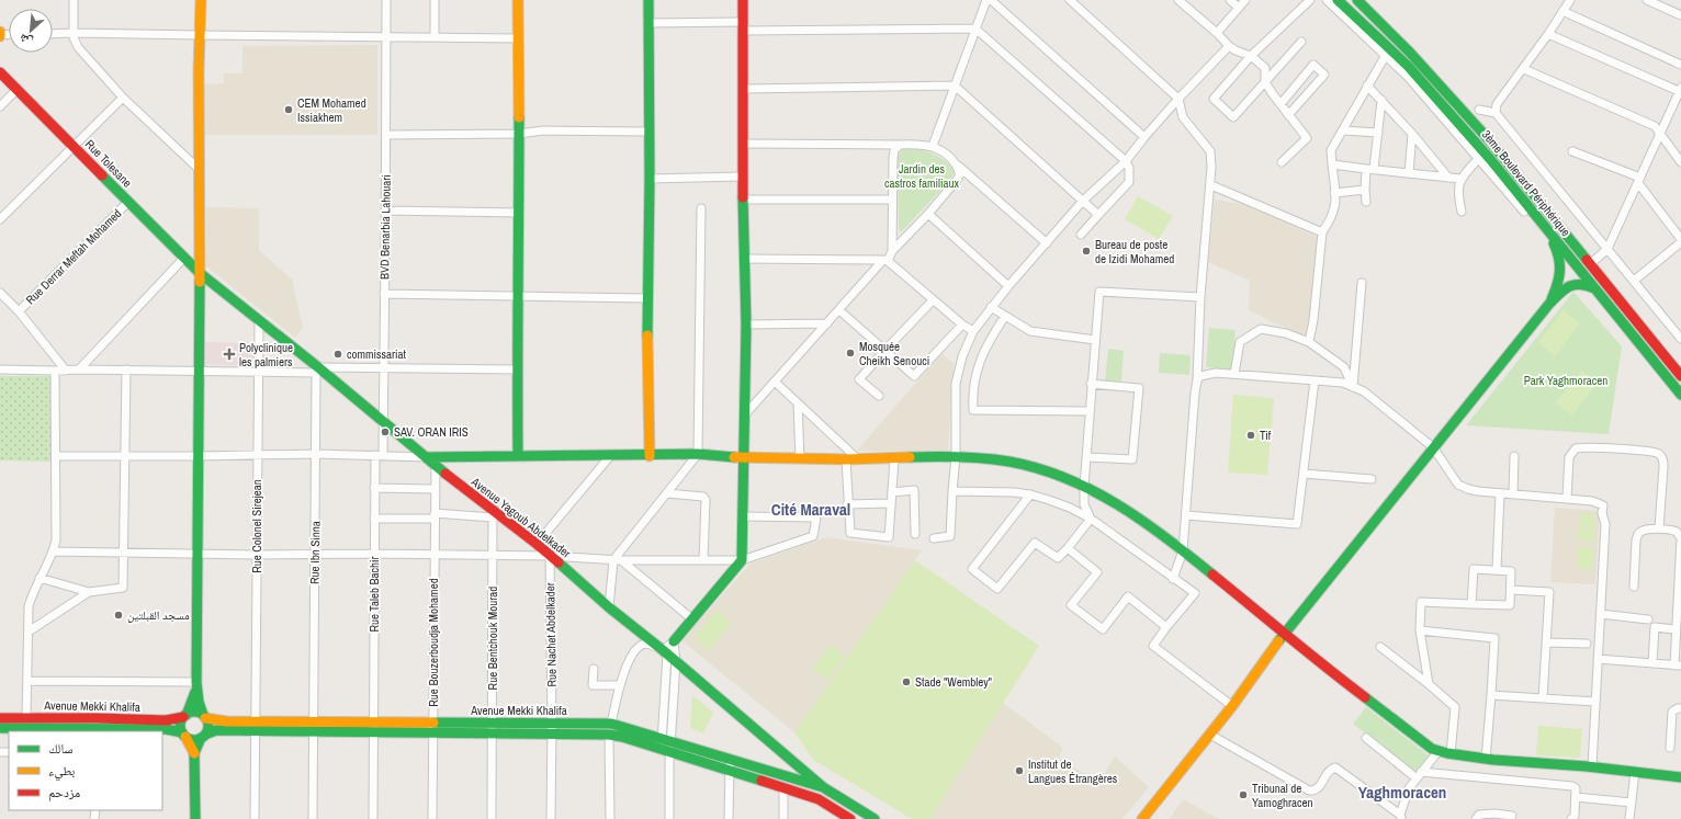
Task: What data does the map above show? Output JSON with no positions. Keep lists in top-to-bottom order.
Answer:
{
  "streets": {
    "main road": [
      "Rue Tolesane",
      "3ème Boulevard Périphérique",
      "Avenue Yagoub Abdelkader",
      "Avenue Mekki Khalifa"
    ],
    "street": [
      "BVD Benarbia Lahouari",
      "Rue Derrar Meftah Mohamed",
      "Rue Colonel Sirejean",
      "Rue Ibn Sinna",
      "Rue Taleb Bachir",
      "Rue Nachet Abdelkader",
      "Rue Bentchouk Mourad",
      "Rue Bouzerboudja Mohamed"
    ]
  },
  "crossings": [
    ["Rue Tolesane", "Rue Derrar Meftah Mohamed"],
    ["Rue Tolesane", "Avenue Yagoub Abdelkader"],
    ["BVD Benarbia Lahouari", "Avenue Yagoub Abdelkader"],
    ["BVD Benarbia Lahouari", "Rue Taleb Bachir"],
    ["Avenue Yagoub Abdelkader", "Rue Colonel Sirejean"],
    ["Avenue Yagoub Abdelkader", "Rue Ibn Sinna"],
    ["Avenue Yagoub Abdelkader", "Rue Nachet Abdelkader"],
    ["Avenue Yagoub Abdelkader", "Rue Bentchouk Mourad"],
    ["Avenue Yagoub Abdelkader", "Rue Bouzerboudja Mohamed"],
    ["Avenue Yagoub Abdelkader", "Avenue Mekki Khalifa"],
    ["Rue Colonel Sirejean", "Avenue Mekki Khalifa"],
    ["Rue Ibn Sinna", "Avenue Mekki Khalifa"],
    ["Rue Taleb Bachir", "Avenue Mekki Khalifa"],
    ["Rue Nachet Abdelkader", "Avenue Mekki Khalifa"],
    ["Rue Bentchouk Mourad", "Avenue Mekki Khalifa"],
    ["Rue Bouzerboudja Mohamed", "Avenue Mekki Khalifa"]
  ],
  "districts": ["Cité Maraval", "Yaghmoracen"],
  "parks": ["Jardin des castros familiaux", "Park Yaghmoracen"],
  "places": {
    "other": [
      "CEM Mohamed Issiakhem",
      "Bureau de poste de Izidi Mohamed",
      "Mosquée Cheikh Senouci",
      "commissariat",
      "SAV. ORAN IRIS",
      "Tif",
      "مسجد القبلتين",
      "Stade \"Wembley\"",
      "Institut de Langues Étrangères",
      "Tribunal de Yamoghracen"
    ],
    "health": ["Polyclinique les palmiers"]
  },
  "legend": ["سالك", "بطيء", "مزدحم"],
  "north": "bottom left"
}
